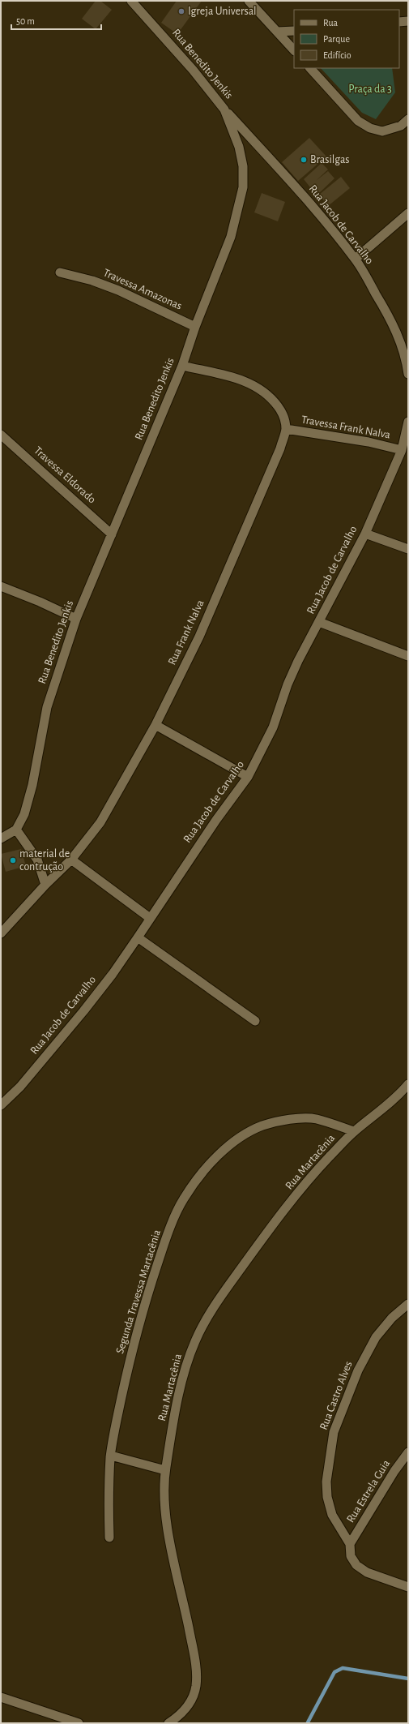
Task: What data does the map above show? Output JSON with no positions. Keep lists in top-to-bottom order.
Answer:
{
  "streets": {
    "street": [
      "Rua Benedito Jenkis",
      "Rua Jacob de Carvalho",
      "Travessa Amazonas",
      "Travessa Frank Nalva",
      "Travessa Eldorado",
      "Rua Frank Nalva",
      "Rua Martacênia",
      "Segunda Travessa Martacênia",
      "Rua Castro Alves",
      "Rua Estrela Guia"
    ]
  },
  "crossings": [
    ["Rua Benedito Jenkis", "Rua Jacob de Carvalho"],
    ["Rua Benedito Jenkis", "Travessa Amazonas"],
    ["Rua Benedito Jenkis", "Travessa Eldorado"],
    ["Rua Benedito Jenkis", "Rua Frank Nalva"],
    ["Rua Jacob de Carvalho", "Travessa Frank Nalva"],
    ["Travessa Frank Nalva", "Rua Frank Nalva"],
    ["Rua Martacênia", "Segunda Travessa Martacênia"],
    ["Rua Castro Alves", "Rua Estrela Guia"]
  ],
  "parks": ["Praça da 3"],
  "places": ["Igreja Universal", "Brasilgas", "material de contrução"],
  "legend": ["Rua", "Parque", "Edifício"],
  "scale_bar": "50 m"
}
